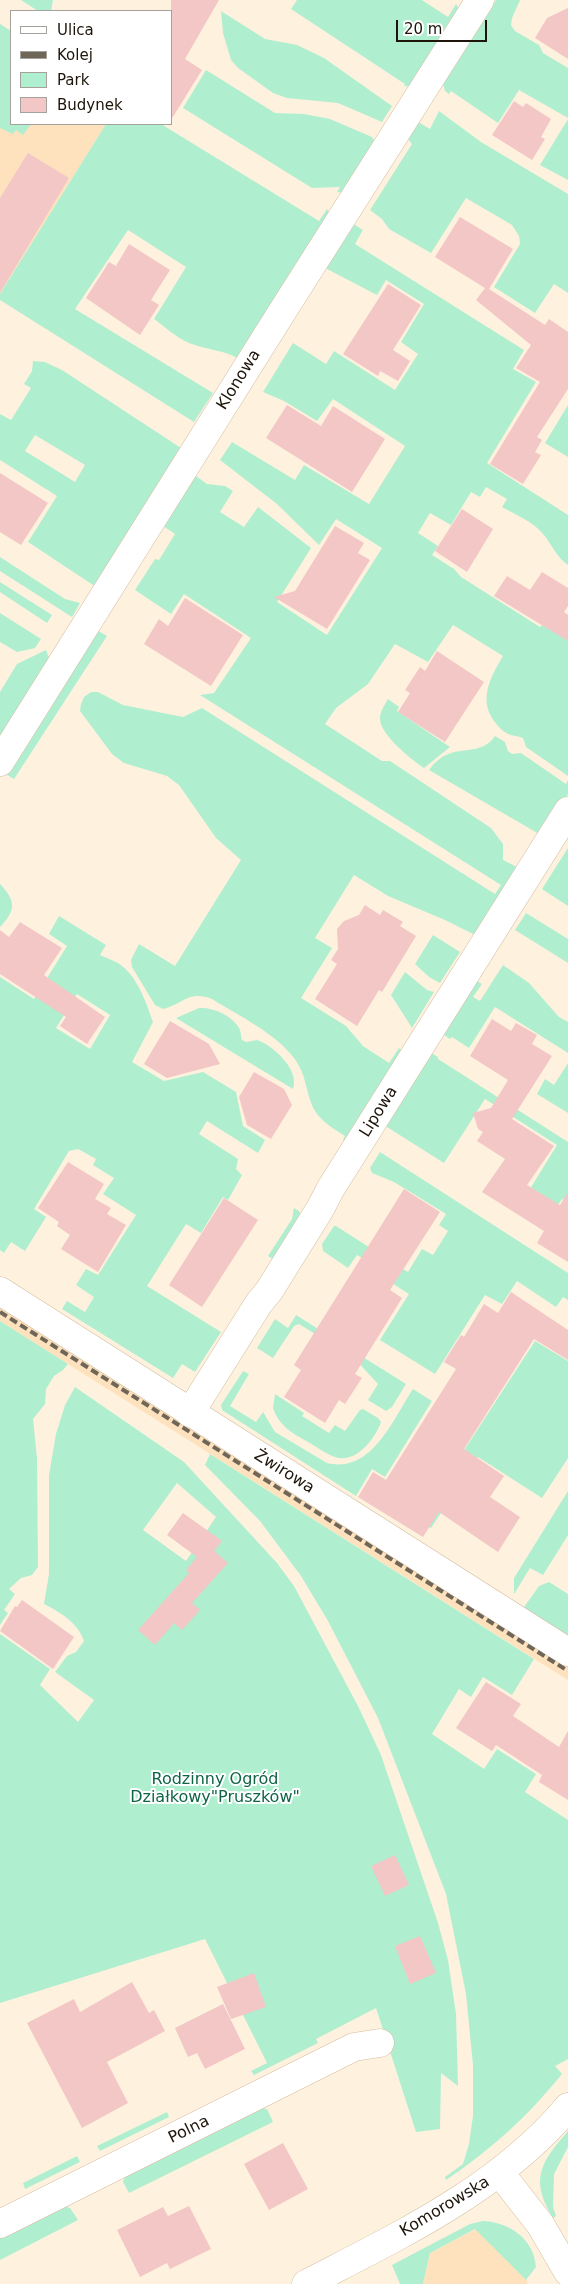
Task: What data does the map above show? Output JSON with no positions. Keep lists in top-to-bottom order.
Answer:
{
  "streets": {
    "street": [
      "Klonowa",
      "Lipowa",
      "Żwirowa",
      "Polna",
      "Komorowska"
    ]
  },
  "crossings": [
    ["Lipowa", "Żwirowa"]
  ],
  "parks": ["Rodzinny Ogród Działkowy\"Pruszków\""],
  "legend": [
    "Ulica",
    "Kolej",
    "Park",
    "Budynek"
  ],
  "scale_bar": "20 m"
}
